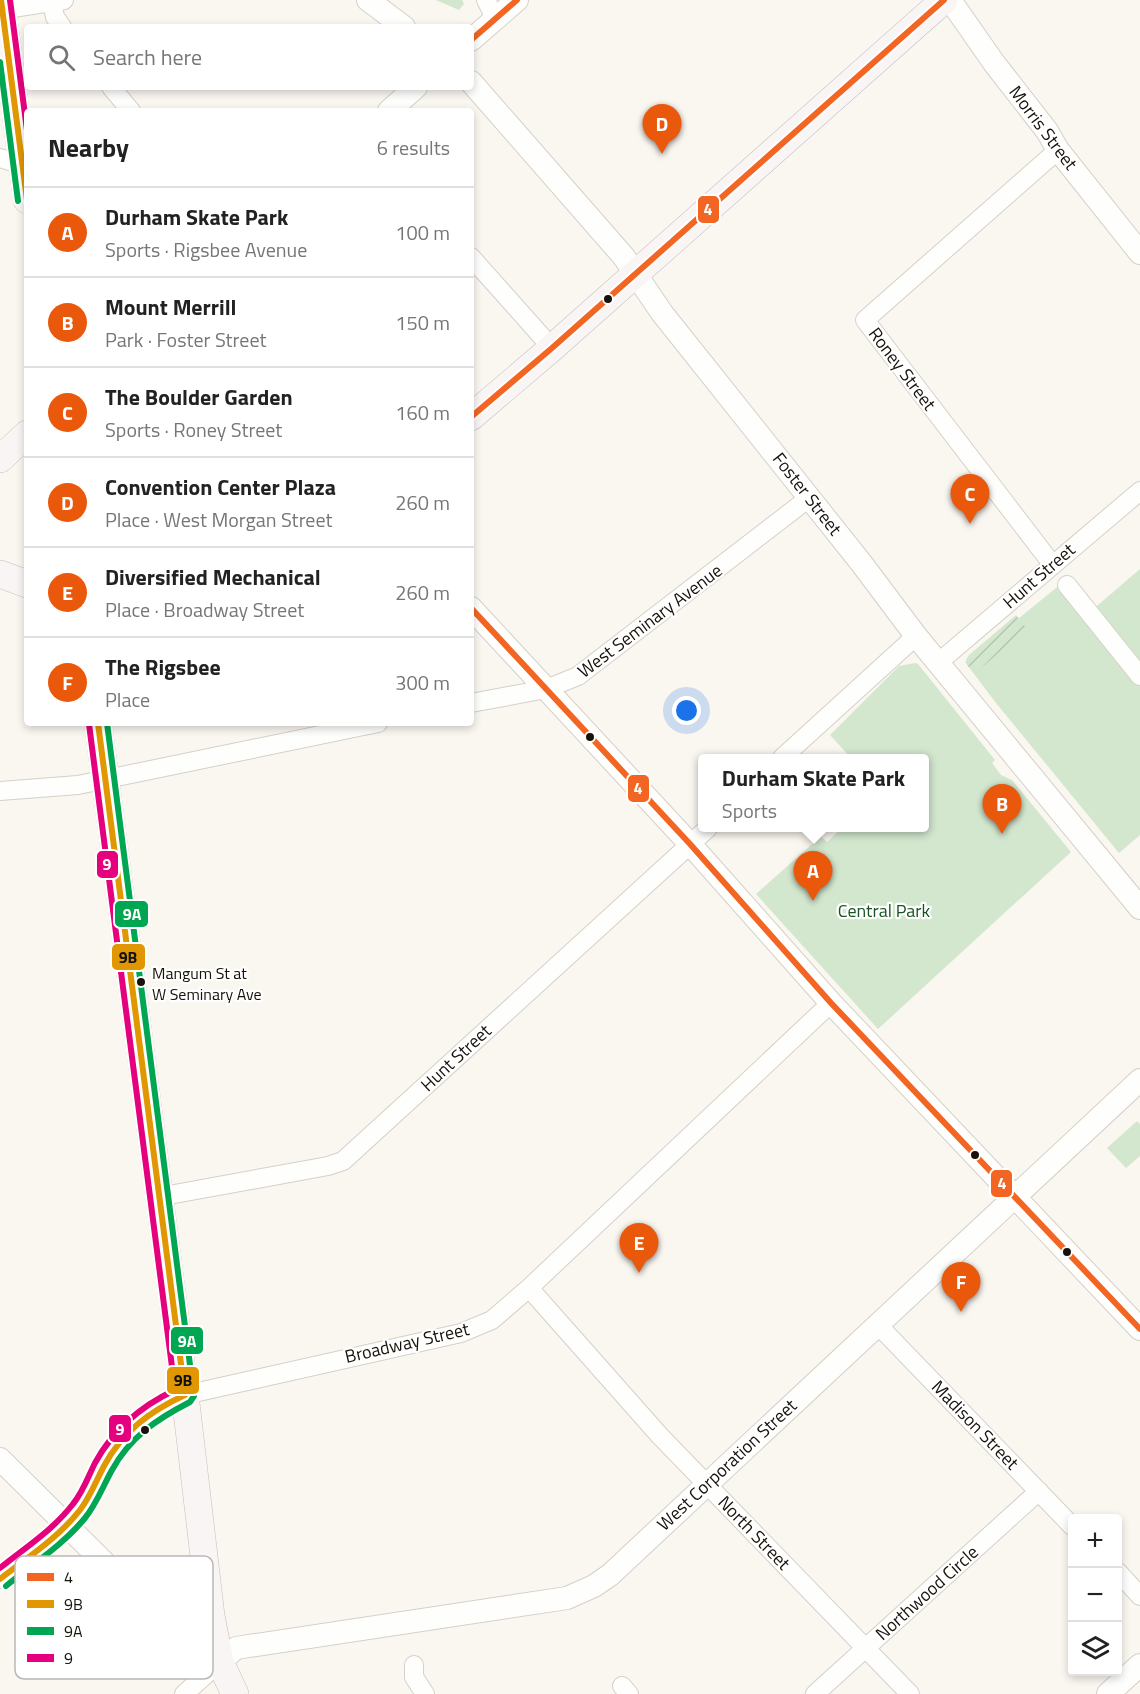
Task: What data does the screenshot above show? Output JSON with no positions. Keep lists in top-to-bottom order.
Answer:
{
  "streets": {
    "street": [
      "Morris Street",
      "Roney Street",
      "Foster Street",
      "Hunt Street",
      "West Seminary Avenue",
      "Broadway Street",
      "Madison Street",
      "West Corporation Street",
      "North Street",
      "Northwood Circle"
    ]
  },
  "crossings": [
    ["Morris Street", "Roney Street"],
    ["Roney Street", "Hunt Street"],
    ["Foster Street", "Hunt Street"],
    ["Foster Street", "West Seminary Avenue"],
    ["Broadway Street", "North Street"],
    ["Madison Street", "West Corporation Street"],
    ["Madison Street", "Northwood Circle"],
    ["West Corporation Street", "North Street"],
    ["North Street", "Northwood Circle"]
  ],
  "parks": ["Central Park"],
  "places": ["Mangum St at W Seminary Ave"],
  "lines": [
    "transit line 4",
    "transit line 9B",
    "transit line 9",
    "transit line 9A"
  ],
  "legend": [
    "4",
    "9B",
    "9A",
    "9"
  ],
  "page": {
    "search": "Search here",
    "pins": [
      "D",
      "C",
      "B",
      "A",
      "E",
      "F"
    ],
    "heading": ["Nearby", "6 results"],
    "list": [
      {
        "mark": "A",
        "name": "Durham Skate Park",
        "note": "Sports · Rigsbee Avenue",
        "value": "100 m"
      },
      {
        "mark": "B",
        "name": "Mount Merrill",
        "note": "Park · Foster Street",
        "value": "150 m"
      },
      {
        "mark": "C",
        "name": "The Boulder Garden",
        "note": "Sports · Roney Street",
        "value": "160 m"
      },
      {
        "mark": "D",
        "name": "Convention Center Plaza",
        "note": "Place · West Morgan Street",
        "value": "260 m"
      },
      {
        "mark": "E",
        "name": "Diversified Mechanical",
        "note": "Place · Broadway Street",
        "value": "260 m"
      },
      {
        "mark": "F",
        "name": "The Rigsbee",
        "note": "Place",
        "value": "300 m"
      }
    ],
    "popup": ["Durham Skate Park", "Sports"],
    "map_buttons": ["+", "−"]
  }
}
